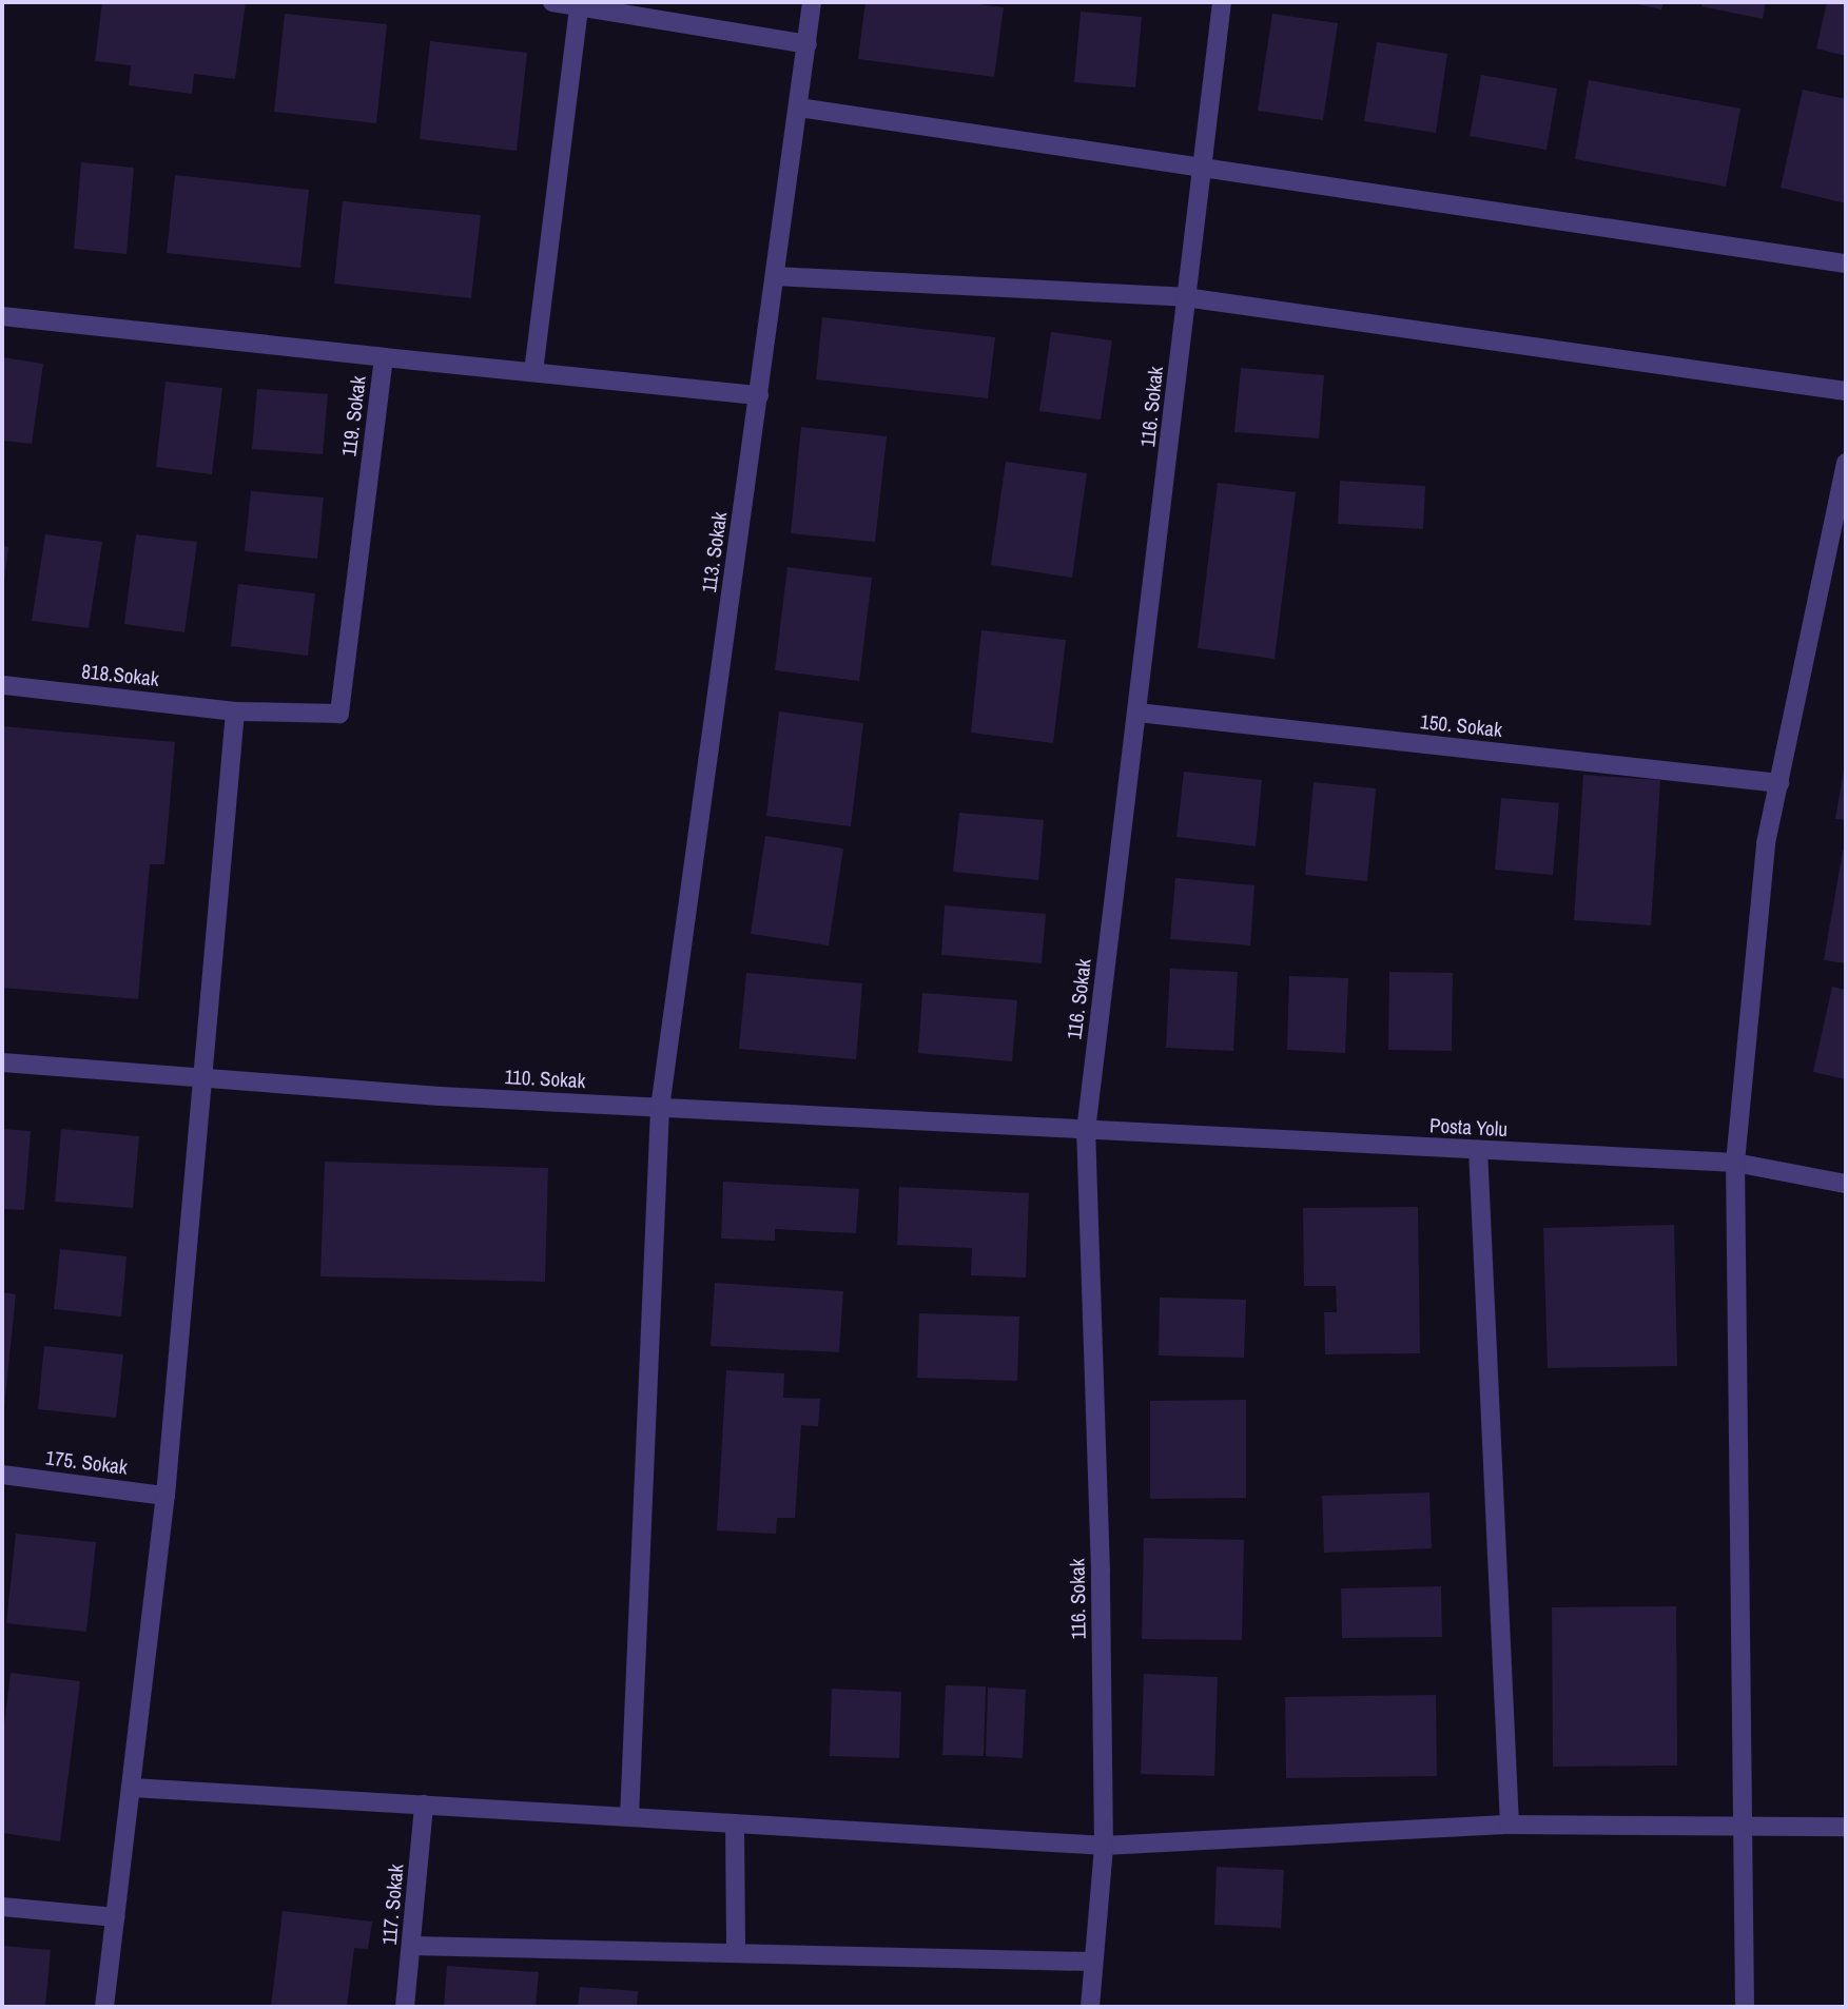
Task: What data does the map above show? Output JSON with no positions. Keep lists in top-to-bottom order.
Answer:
{
  "streets": {
    "street": [
      "116. Sokak",
      "119. Sokak",
      "113. Sokak",
      "818.Sokak",
      "150. Sokak",
      "110. Sokak",
      "Posta Yolu",
      "175. Sokak",
      "117. Sokak"
    ]
  },
  "crossings": [
    ["116. Sokak", "150. Sokak"],
    ["116. Sokak", "110. Sokak"],
    ["116. Sokak", "Posta Yolu"],
    ["119. Sokak", "818.Sokak"],
    ["113. Sokak", "110. Sokak"],
    ["110. Sokak", "Posta Yolu"]
  ]
}
